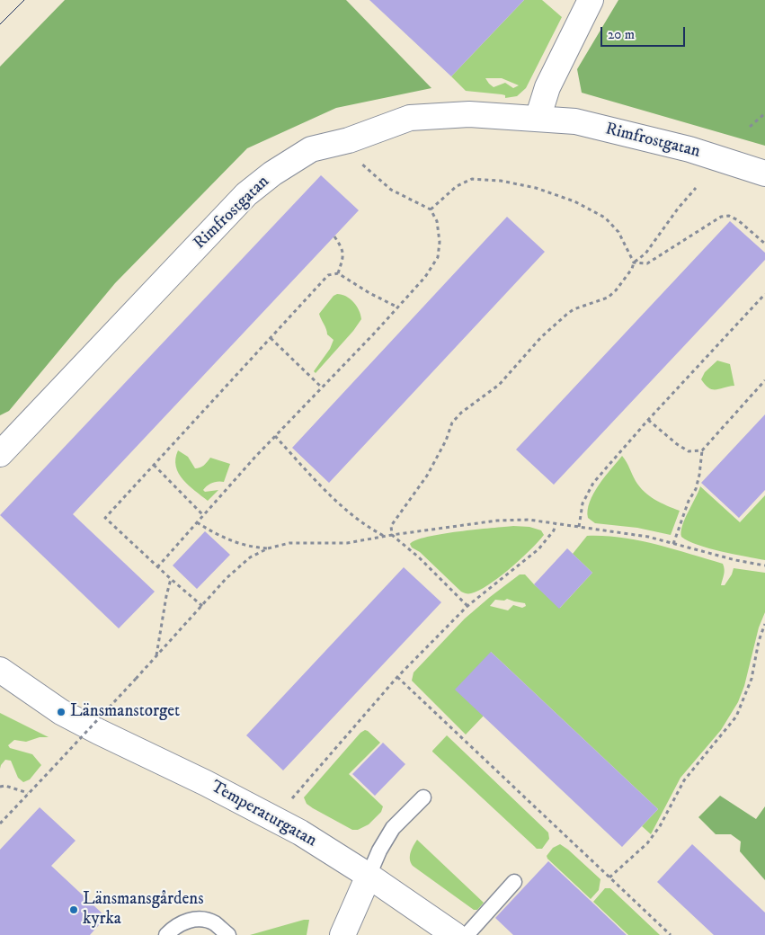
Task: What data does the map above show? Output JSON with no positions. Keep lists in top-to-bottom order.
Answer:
{
  "streets": {
    "street": ["Rimfrostgatan", "Temperaturgatan"]
  },
  "places": ["Länsmanstorget", "Länsmansgårdens kyrka"],
  "scale_bar": "20 m"
}
